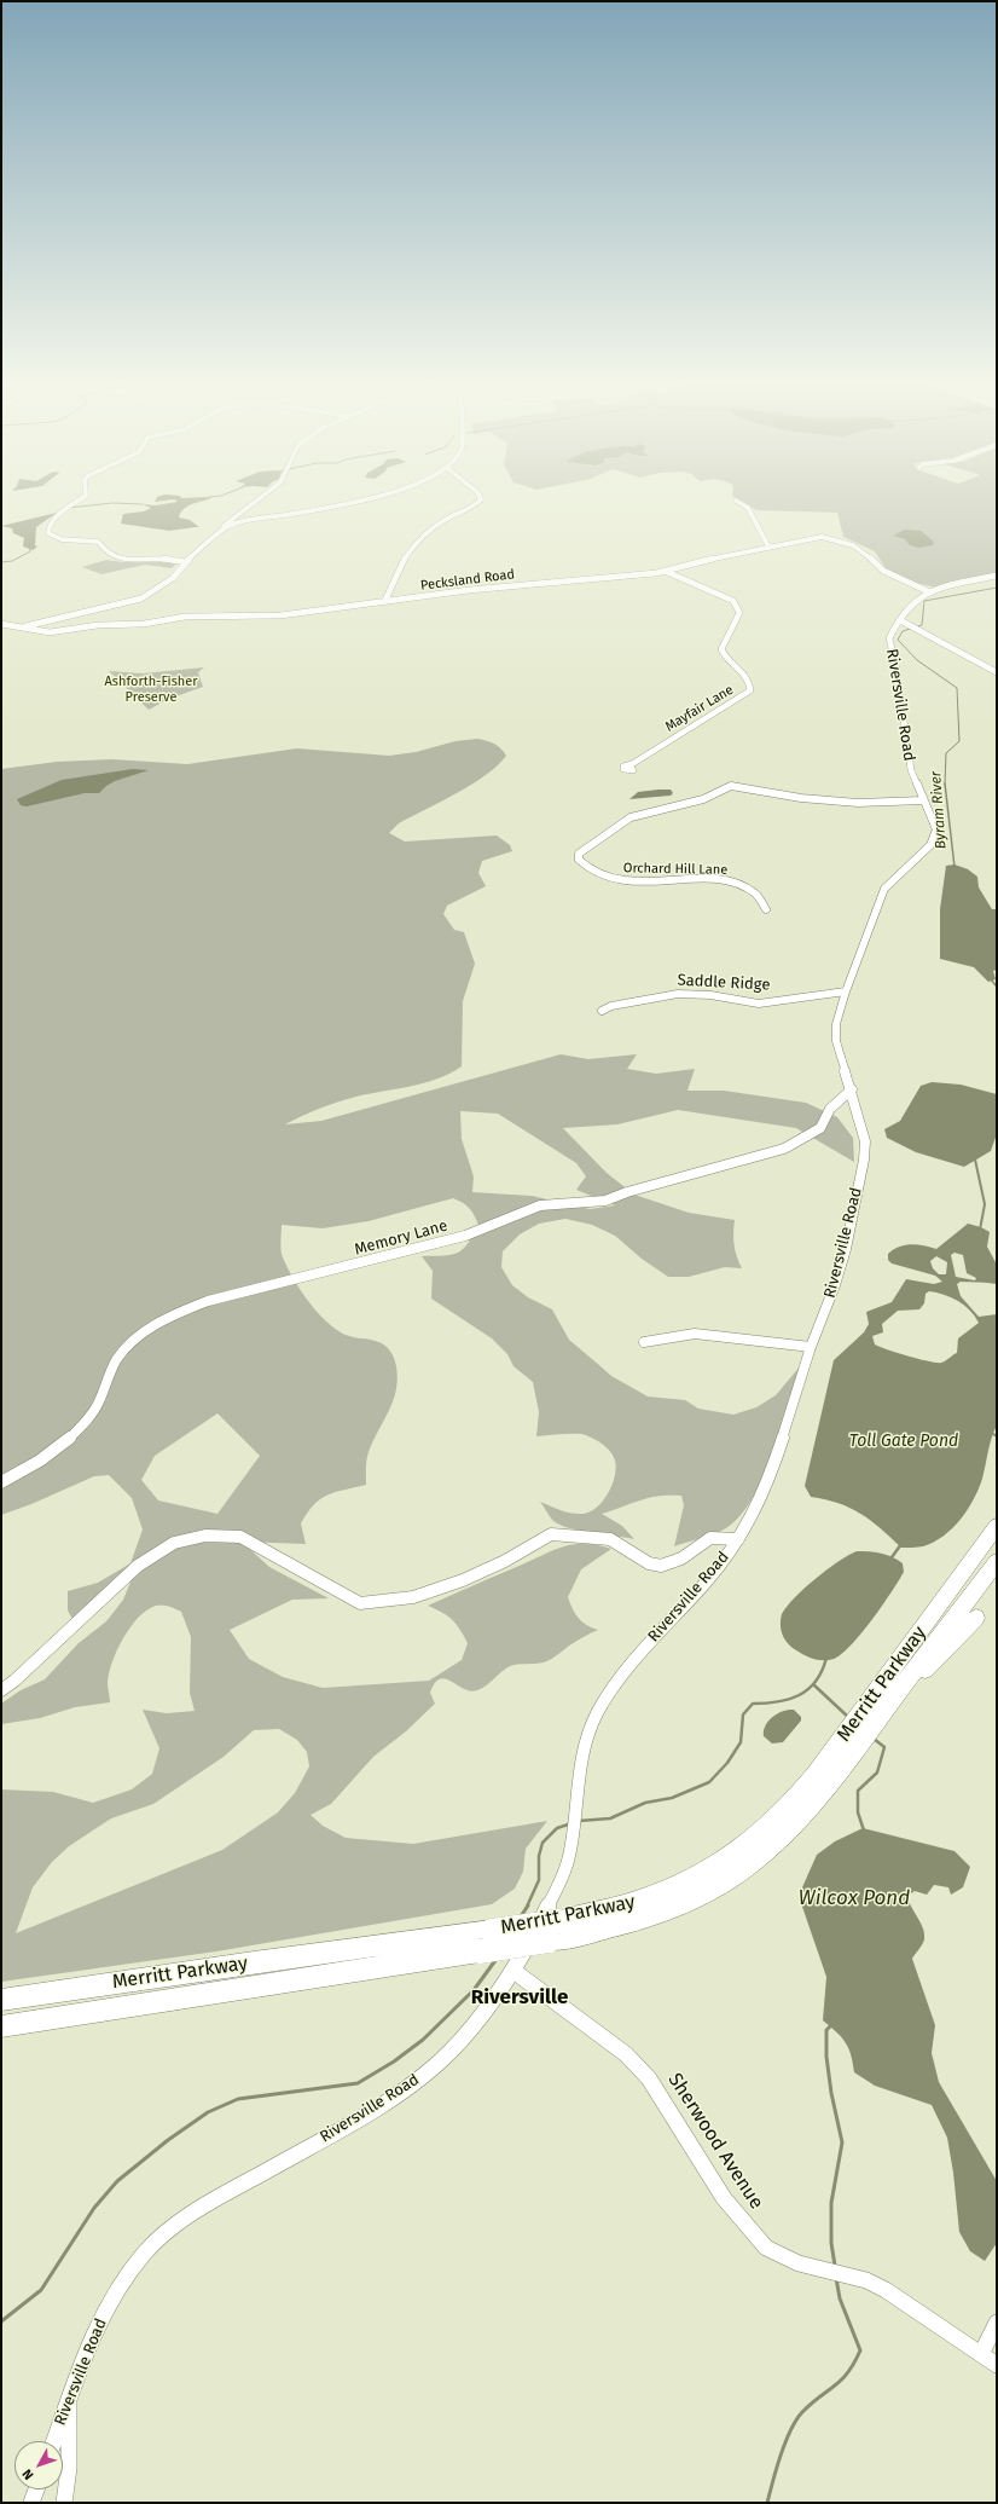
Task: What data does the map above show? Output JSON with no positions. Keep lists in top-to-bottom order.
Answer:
{
  "streets": {
    "highway": ["Merritt Parkway"],
    "street": [
      "Pecksland Road",
      "Riversville Road",
      "Mayfair Lane",
      "Orchard Hill Lane",
      "Saddle Ridge",
      "Memory Lane",
      "Sherwood Avenue"
    ]
  },
  "crossings": [
    ["Pecksland Road", "Riversville Road"],
    ["Pecksland Road", "Mayfair Lane"],
    ["Riversville Road", "Orchard Hill Lane"],
    ["Riversville Road", "Saddle Ridge"],
    ["Riversville Road", "Memory Lane"],
    ["Riversville Road", "Sherwood Avenue"]
  ],
  "districts": ["Riversville"],
  "water": ["Byram River", "Toll Gate Pond", "Wilcox Pond"],
  "parks": ["Ashforth-Fisher Preserve"],
  "north": "bottom left"
}
